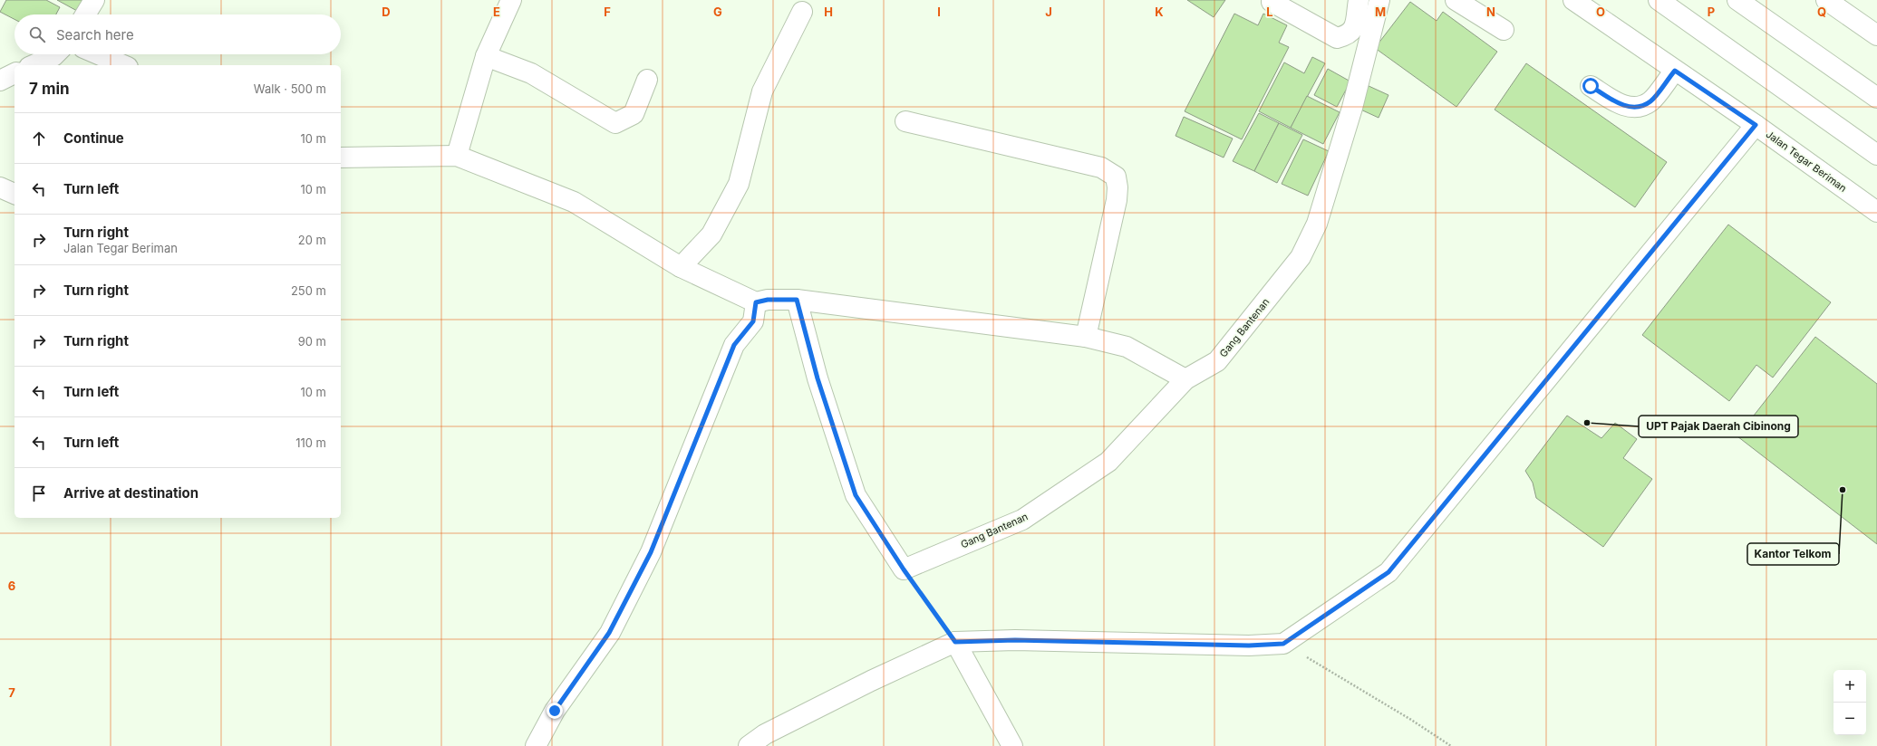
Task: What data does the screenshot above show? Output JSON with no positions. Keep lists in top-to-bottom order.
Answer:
{
  "streets": {
    "street": ["Jalan Tegar Beriman", "Gang Bantenan"]
  },
  "places": ["UPT Pajak Daerah Cibinong", "Kantor Telkom"],
  "page": {
    "search": "Search here",
    "heading": ["7 min", "Walk · 500 m"],
    "list": [
      ["Continue", "10 m"],
      ["Turn left", "10 m"],
      ["Turn right", "Jalan Tegar Beriman", "20 m"],
      ["Turn right", "250 m"],
      ["Turn right", "90 m"],
      ["Turn left", "10 m"],
      ["Turn left", "110 m"],
      "Arrive at destination"
    ],
    "map_buttons": ["+", "−"]
  },
  "grid": {
    "columns": [
      "D",
      "E",
      "F",
      "G",
      "H",
      "I",
      "J",
      "K",
      "L",
      "M",
      "N",
      "O",
      "P",
      "Q"
    ],
    "rows": ["6", "7"]
  }
}
